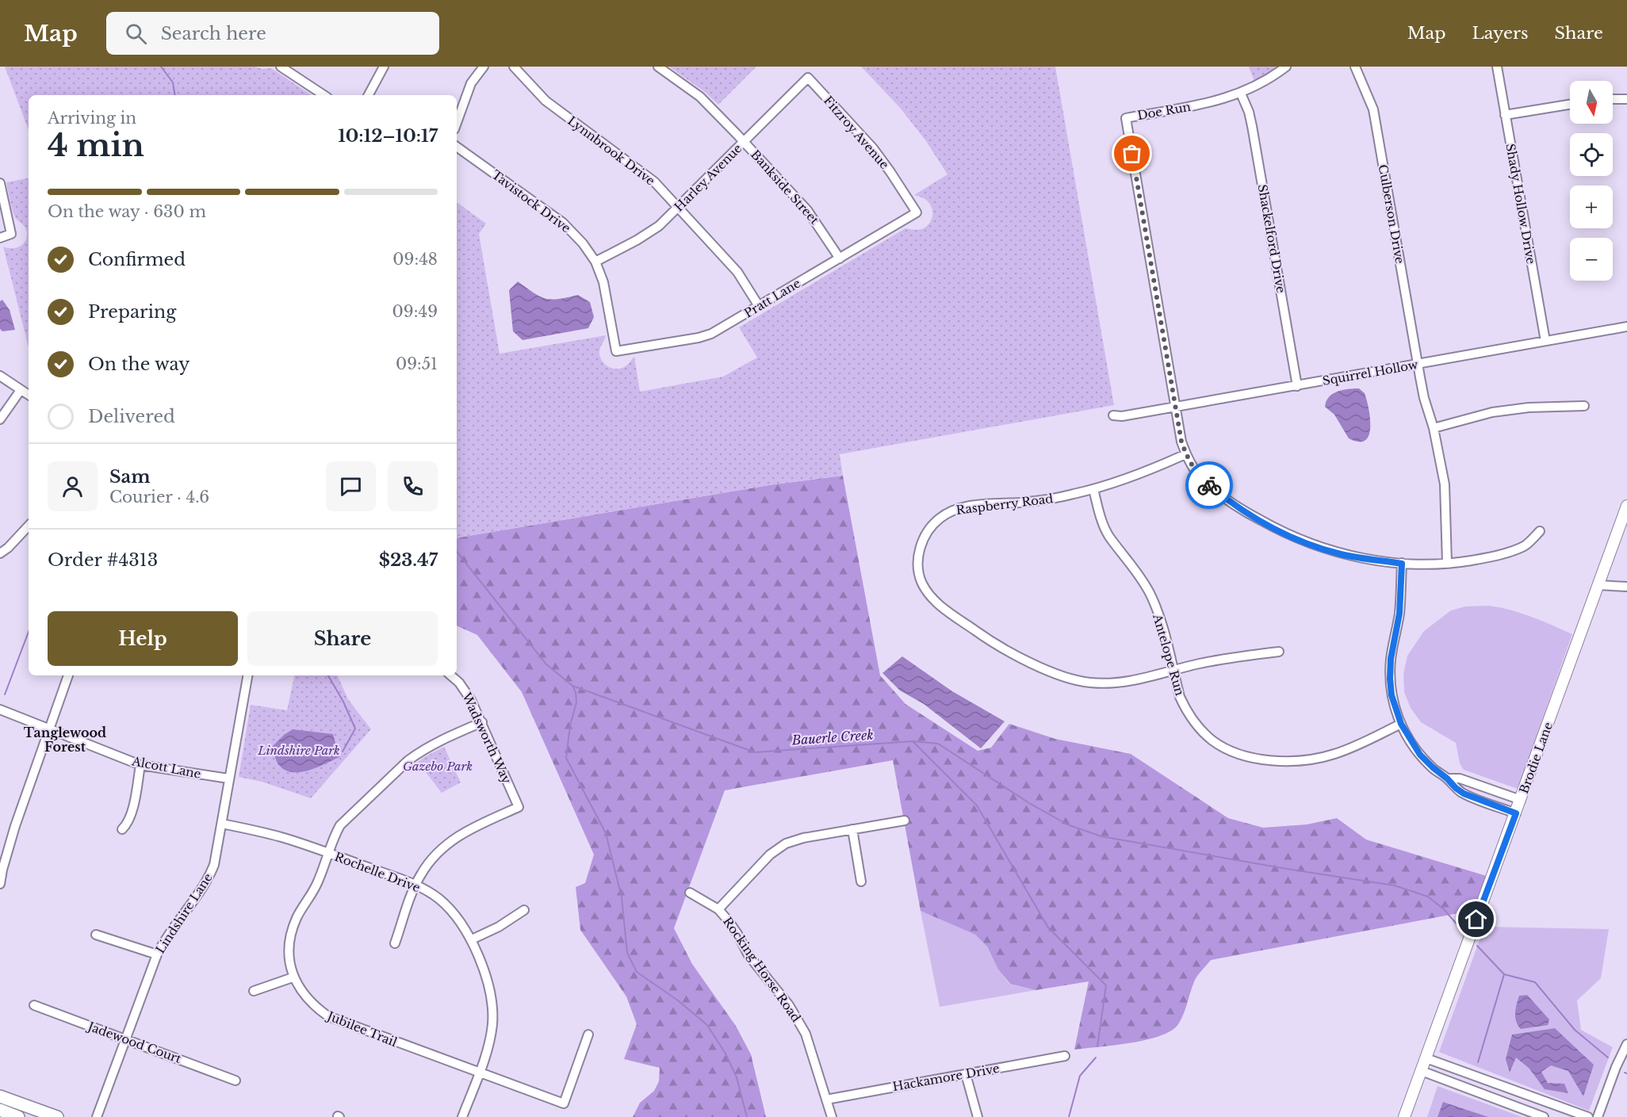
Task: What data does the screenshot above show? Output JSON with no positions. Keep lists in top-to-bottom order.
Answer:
{
  "streets": {
    "main road": ["Brodie Lane"],
    "street": [
      "Doe Run",
      "Fitzroy Avenue",
      "Lynnbrook Drive",
      "Harley Avenue",
      "Bankside Street",
      "Tavistock Drive",
      "Shady Hollow Drive",
      "Culberson Drive",
      "Shackelford Drive",
      "Pratt Lane",
      "Squirrel Hollow",
      "Raspberry Road",
      "Antelope Run",
      "Wadsworth Way",
      "Alcott Lane",
      "Rochelle Drive",
      "Lindshire Lane",
      "Rocking Horse Road",
      "Jubilee Trail",
      "Jadewood Court",
      "Hackamore Drive"
    ]
  },
  "crossings": [
    ["Doe Run", "Shackelford Drive"],
    ["Doe Run", "Squirrel Hollow"],
    ["Fitzroy Avenue", "Harley Avenue"],
    ["Fitzroy Avenue", "Pratt Lane"],
    ["Lynnbrook Drive", "Harley Avenue"],
    ["Lynnbrook Drive", "Pratt Lane"],
    ["Harley Avenue", "Bankside Street"],
    ["Harley Avenue", "Tavistock Drive"],
    ["Bankside Street", "Pratt Lane"],
    ["Tavistock Drive", "Pratt Lane"],
    ["Shady Hollow Drive", "Squirrel Hollow"],
    ["Culberson Drive", "Squirrel Hollow"],
    ["Shackelford Drive", "Squirrel Hollow"],
    ["Raspberry Road", "Antelope Run"],
    ["Wadsworth Way", "Rochelle Drive"],
    ["Wadsworth Way", "Jubilee Trail"],
    ["Alcott Lane", "Lindshire Lane"],
    ["Rochelle Drive", "Lindshire Lane"],
    ["Rochelle Drive", "Jubilee Trail"],
    ["Lindshire Lane", "Jadewood Court"],
    ["Rocking Horse Road", "Hackamore Drive"]
  ],
  "districts": ["Tanglewood Forest"],
  "water": ["Bauerle Creek"],
  "parks": ["Lindshire Park", "Gazebo Park"],
  "north": "bottom",
  "page": {
    "header": "Map",
    "search": "Search here",
    "nav": ["Map", "Layers", "Share"],
    "map_buttons": ["+", "−"],
    "heading": ["4 min", "Arriving in", "10:12–10:17"],
    "panel": [
      "Sam",
      "Courier · 4.6",
      "Order #4313",
      "$23.47"
    ],
    "bar": "On the way · 630 m",
    "list": [
      ["Confirmed", "09:48"],
      ["Preparing", "09:49"],
      ["On the way", "09:51"],
      "Delivered"
    ],
    "buttons": ["Help", "Share"]
  }
}
